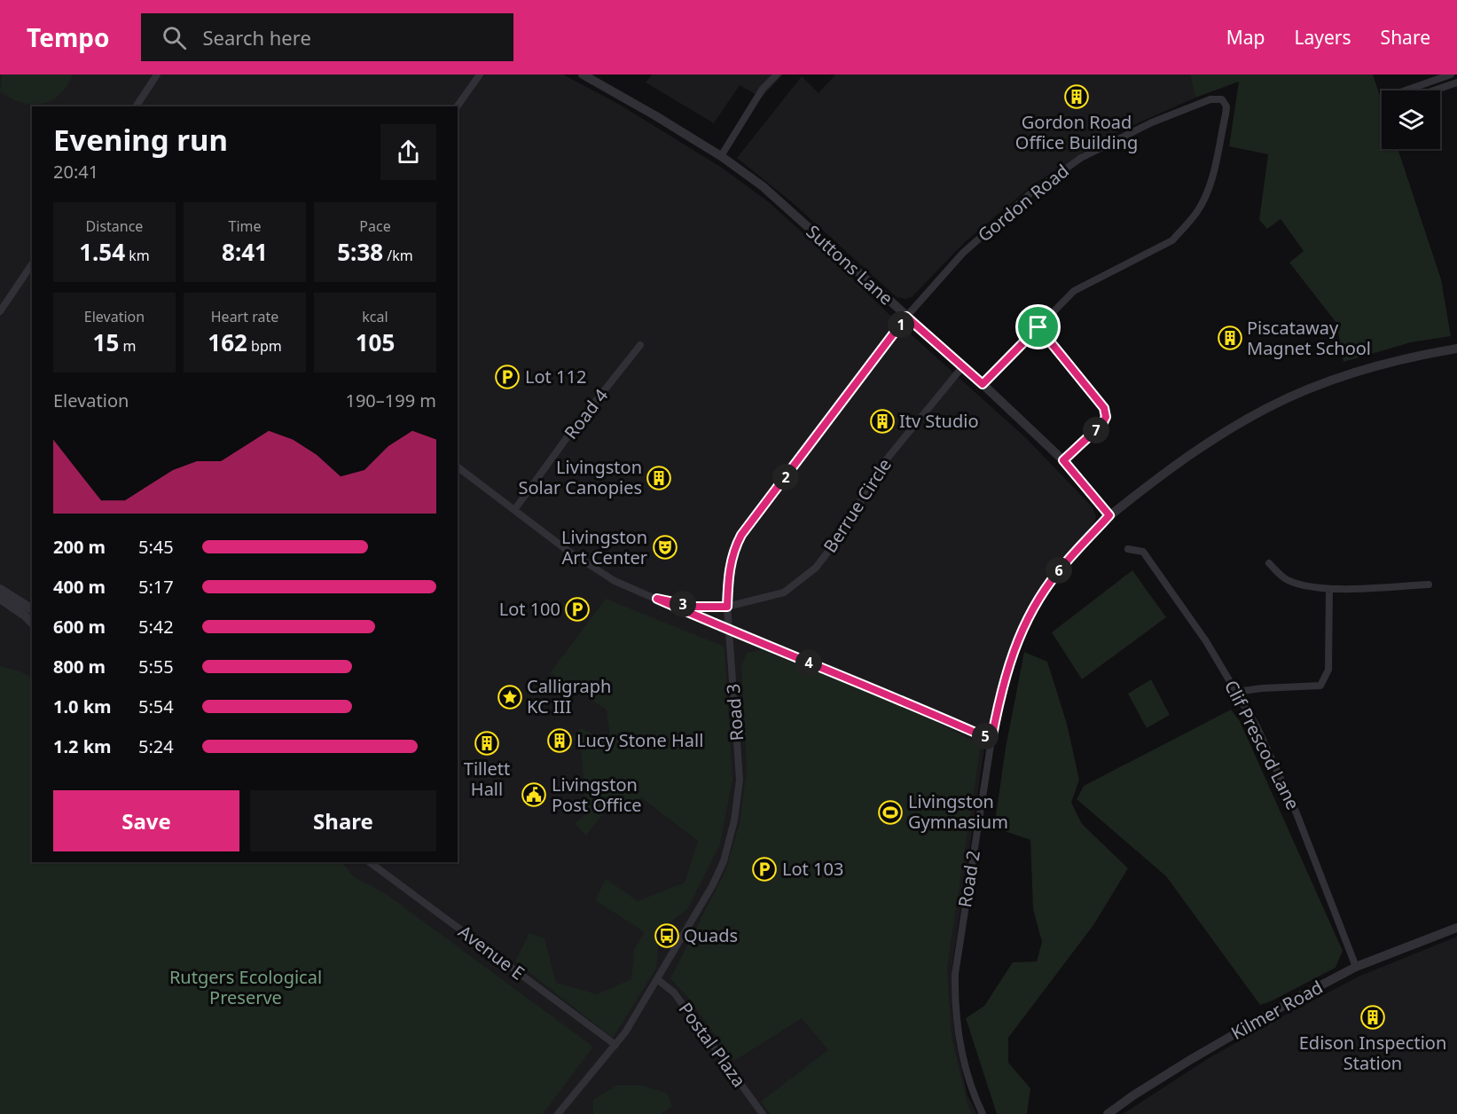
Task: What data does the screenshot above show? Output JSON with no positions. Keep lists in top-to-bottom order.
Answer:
{
  "streets": {
    "street": [
      "Gordon Road",
      "Suttons Lane",
      "Road 4",
      "Berrue Circle",
      "Road 3",
      "Clif Prescod Lane",
      "Road 2",
      "Avenue E",
      "Kilmer Road",
      "Postal Plaza"
    ]
  },
  "crossings": [
    ["Gordon Road", "Suttons Lane"],
    ["Gordon Road", "Road 3"],
    ["Suttons Lane", "Berrue Circle"],
    ["Suttons Lane", "Road 3"],
    ["Suttons Lane", "Road 2"],
    ["Berrue Circle", "Road 3"],
    ["Road 3", "Avenue E"],
    ["Road 3", "Postal Plaza"],
    ["Clif Prescod Lane", "Kilmer Road"]
  ],
  "parks": ["Rutgers Ecological Preserve"],
  "places": {
    "building": [
      "Gordon Road Office Building",
      "Piscataway Magnet School",
      "Itv Studio",
      "Livingston Solar Canopies",
      "Lucy Stone Hall",
      "Tillett Hall",
      "Edison Inspection Station"
    ],
    "parking": ["Lot 112", "Lot 100", "Lot 103"],
    "theatre": ["Livingston Art Center"],
    "place": ["Calligraph KC III"],
    "public building": ["Livingston Post Office"],
    "sports": ["Livingston Gymnasium"],
    "bus stop": ["Quads"]
  },
  "page": {
    "header": "Tempo",
    "search": "Search here",
    "nav": ["Map", "Layers", "Share"],
    "heading": ["Evening run", "20:41"],
    "stats": [
      ["Distance", "1.54 km"],
      ["Time", "8:41"],
      ["Pace", "5:38 /km"],
      ["Elevation", "15 m"],
      ["Heart rate", "162 bpm"],
      ["kcal", "105"]
    ],
    "pins": [
      "1",
      "7",
      "2",
      "6",
      "3",
      "4",
      "5"
    ],
    "chart": ["Elevation", "190–199 m"],
    "list": [
      {
        "name": "200 m",
        "note": "5:45"
      },
      {
        "name": "400 m",
        "note": "5:17"
      },
      {
        "name": "600 m",
        "note": "5:42"
      },
      {
        "name": "800 m",
        "note": "5:55"
      },
      {
        "name": "1.0 km",
        "note": "5:54"
      },
      {
        "name": "1.2 km",
        "note": "5:24"
      }
    ],
    "buttons": ["Save", "Share"]
  }
}
